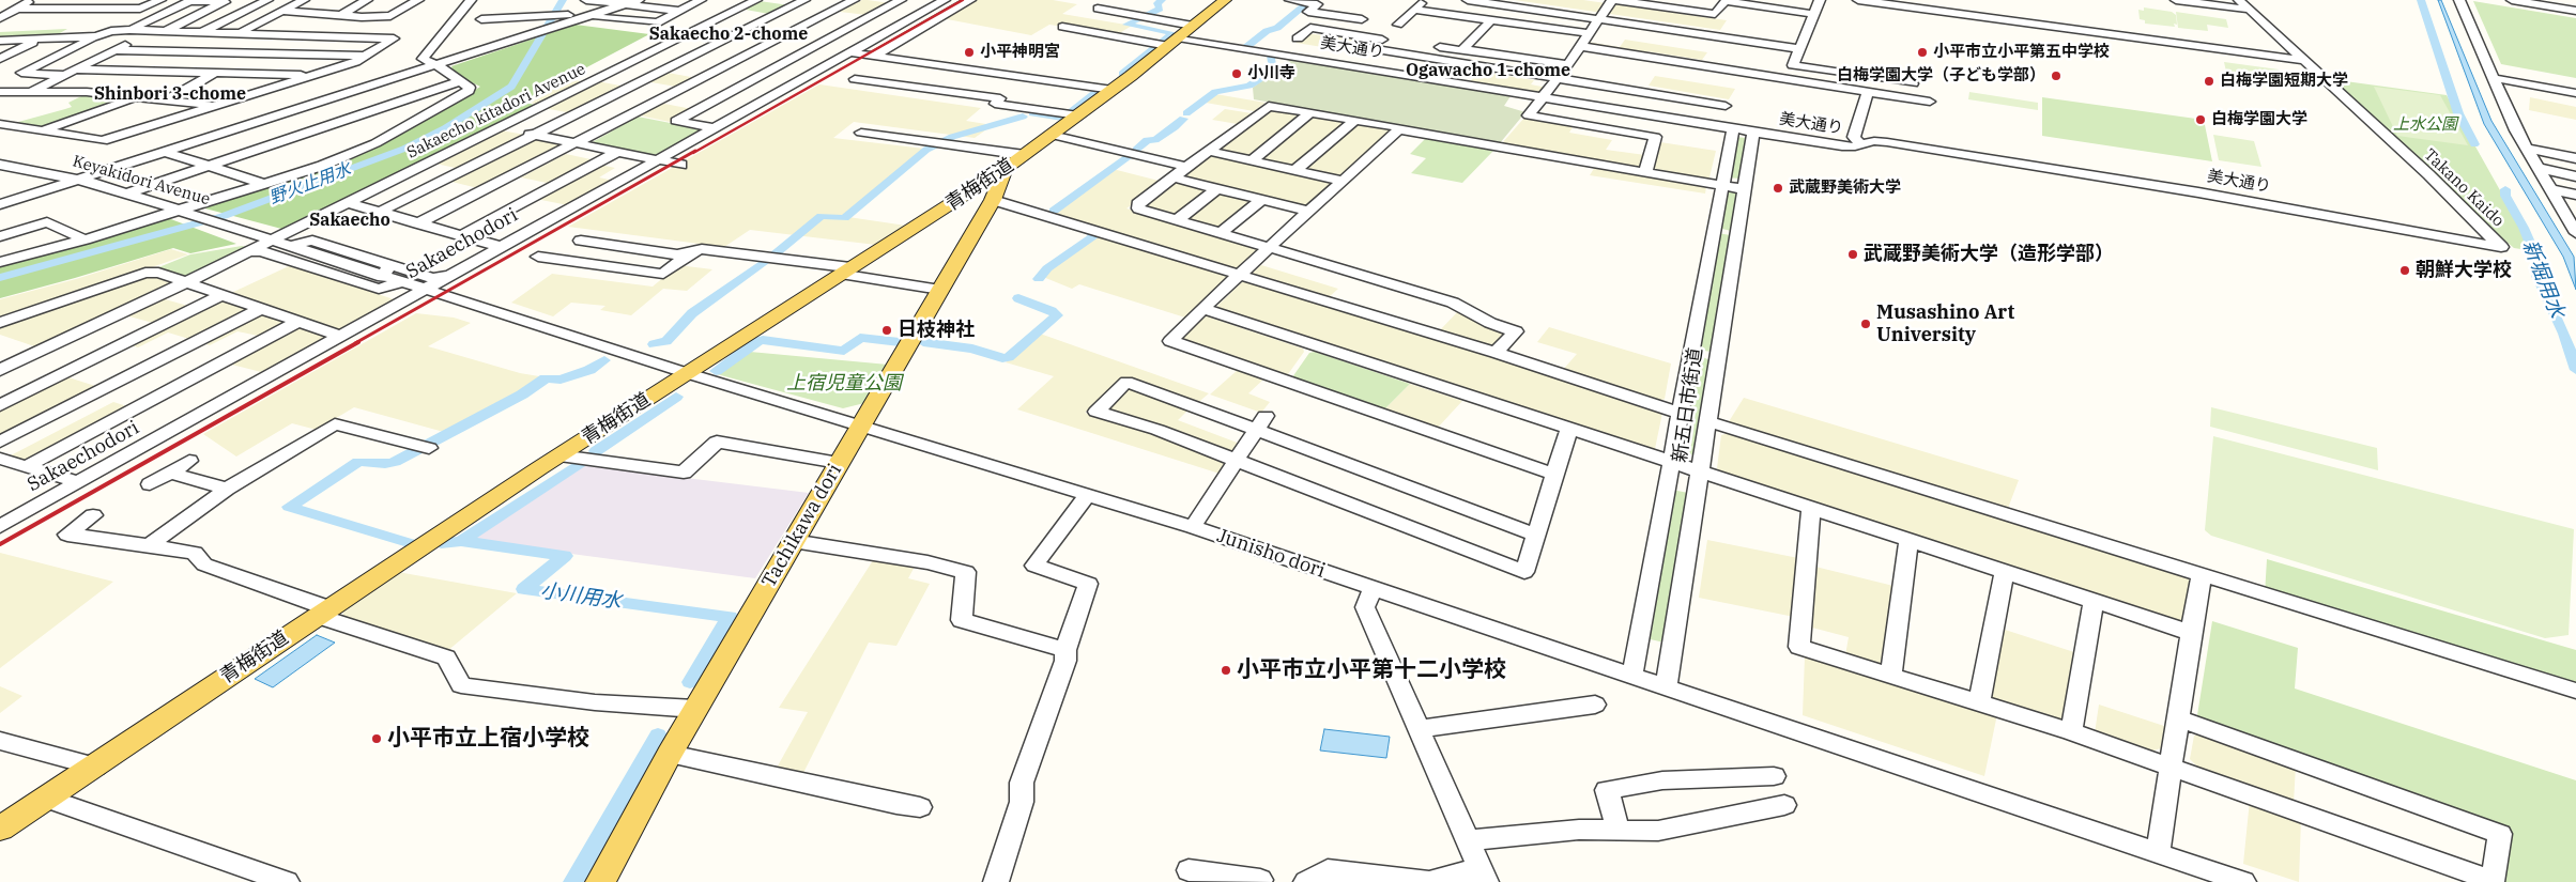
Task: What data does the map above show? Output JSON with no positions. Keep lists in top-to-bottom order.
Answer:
{
  "streets": {
    "main road": ["青梅街道", "Tachikawa dori"],
    "street": [
      "美大通り",
      "Sakaecho kitadori Avenue",
      "Keyakidori Avenue",
      "Takano Kaido",
      "Sakaechodori",
      "新五日市街道",
      "Junisho dori"
    ]
  },
  "crossings": [
    ["美大通り", "青梅街道"],
    ["美大通り", "Takano Kaido"],
    ["美大通り", "新五日市街道"],
    ["Sakaecho kitadori Avenue", "Keyakidori Avenue"],
    ["青梅街道", "Tachikawa dori"],
    ["青梅街道", "Junisho dori"],
    ["Sakaechodori", "Junisho dori"],
    ["新五日市街道", "Junisho dori"],
    ["Tachikawa dori", "Junisho dori"]
  ],
  "districts": [
    "Sakaecho 2-chome",
    "Ogawacho 1-chome",
    "Shinbori 3-chome",
    "Sakaecho"
  ],
  "water": ["野火止用水", "新堀用水", "小川用水"],
  "parks": ["上水公園", "上宿児童公園"],
  "places": [
    "小平神明宮",
    "小平市立小平第五中学校",
    "小川寺",
    "白梅学園大学（子ども学部）",
    "白梅学園短期大学",
    "白梅学園大学",
    "武蔵野美術大学",
    "武蔵野美術大学（造形学部）",
    "朝鮮大学校",
    "Musashino Art University",
    "日枝神社",
    "小平市立小平第十二小学校",
    "小平市立上宿小学校"
  ]
}
